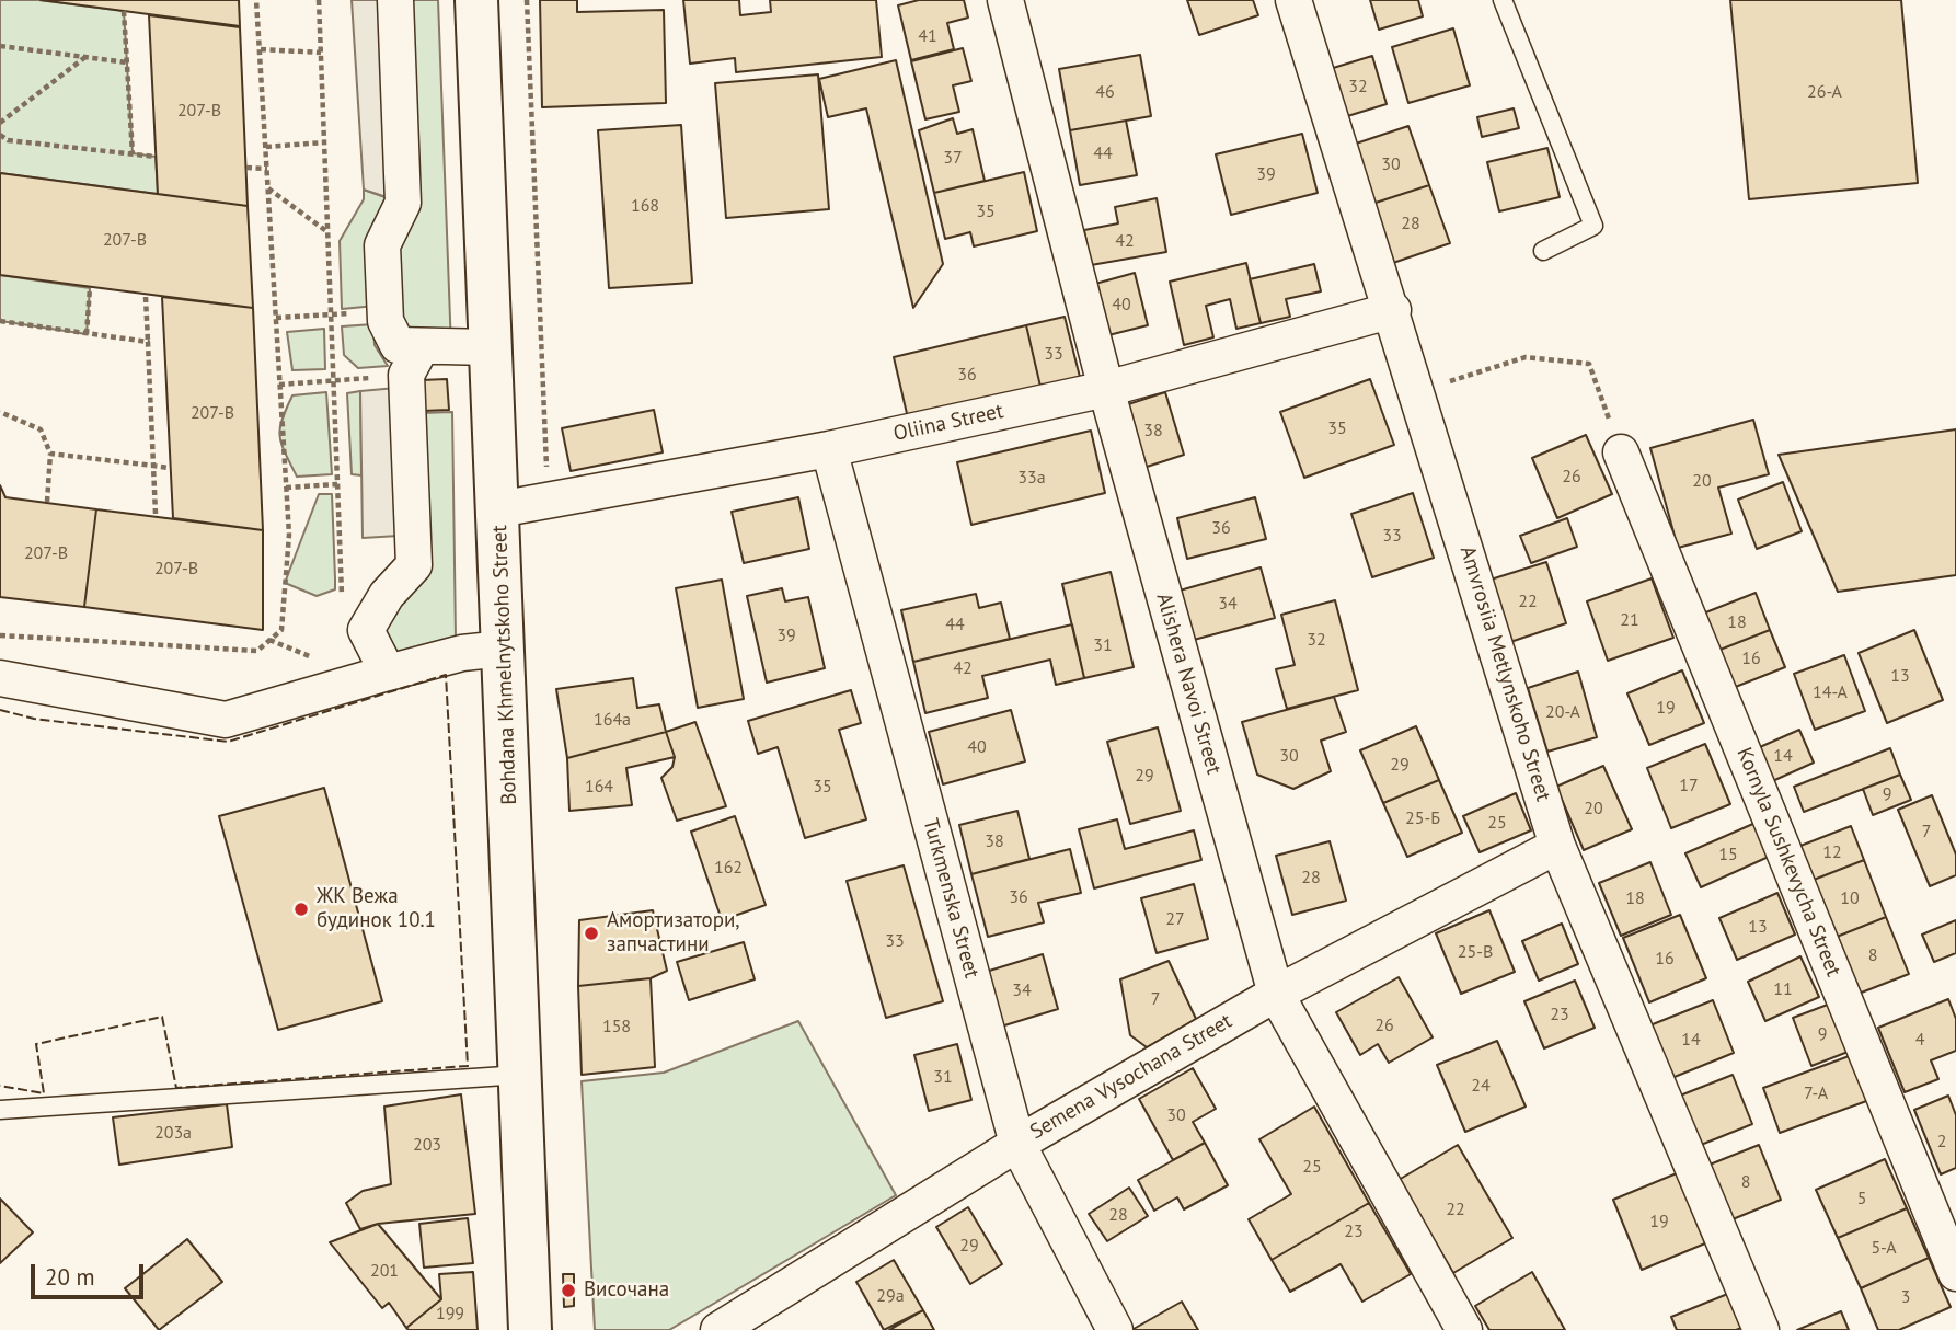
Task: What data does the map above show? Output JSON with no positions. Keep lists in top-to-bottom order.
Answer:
{
  "streets": {
    "main road": ["Bohdana Khmelnytskoho Street"],
    "street": [
      "Oliina Street",
      "Amvrosiia Metlynskoho Street",
      "Alishera Navoi Street",
      "Kornyla Sushkevycha Street",
      "Turkmenska Street",
      "Semena Vysochana Street"
    ]
  },
  "crossings": [
    ["Oliina Street", "Bohdana Khmelnytskoho Street"],
    ["Oliina Street", "Amvrosiia Metlynskoho Street"],
    ["Oliina Street", "Alishera Navoi Street"],
    ["Oliina Street", "Turkmenska Street"],
    ["Amvrosiia Metlynskoho Street", "Semena Vysochana Street"],
    ["Alishera Navoi Street", "Semena Vysochana Street"],
    ["Turkmenska Street", "Semena Vysochana Street"]
  ],
  "places": ["ЖК Вежа будинок 10.1", "Амортизатори, запчастини", "Височана"],
  "house_numbers": [
    "41",
    "32",
    "46",
    "26-А",
    "207-В",
    "44",
    "37",
    "30",
    "39",
    "168",
    "35",
    "28",
    "207-В",
    "42",
    "40",
    "33",
    "36",
    "207-В",
    "35",
    "38",
    "26",
    "33а",
    "20",
    "36",
    "33",
    "207-В",
    "207-В",
    "22",
    "34",
    "21",
    "18",
    "44",
    "39",
    "32",
    "31",
    "16",
    "42",
    "13",
    "14-А",
    "19",
    "20-А",
    "164а",
    "40",
    "30",
    "14",
    "29",
    "29",
    "17",
    "164",
    "35",
    "9",
    "20",
    "25-Б",
    "25",
    "7",
    "38",
    "12",
    "15",
    "162",
    "28",
    "36",
    "18",
    "10",
    "27",
    "13",
    "33",
    "25-В",
    "8",
    "16",
    "11",
    "34",
    "7",
    "23",
    "26",
    "158",
    "9",
    "14",
    "4",
    "31",
    "24",
    "7-А",
    "30",
    "203а",
    "2",
    "203",
    "25",
    "8",
    "5",
    "22",
    "28",
    "19",
    "23",
    "29",
    "5-А",
    "201",
    "29а",
    "3",
    "199"
  ],
  "scale_bar": "20 m"
}
